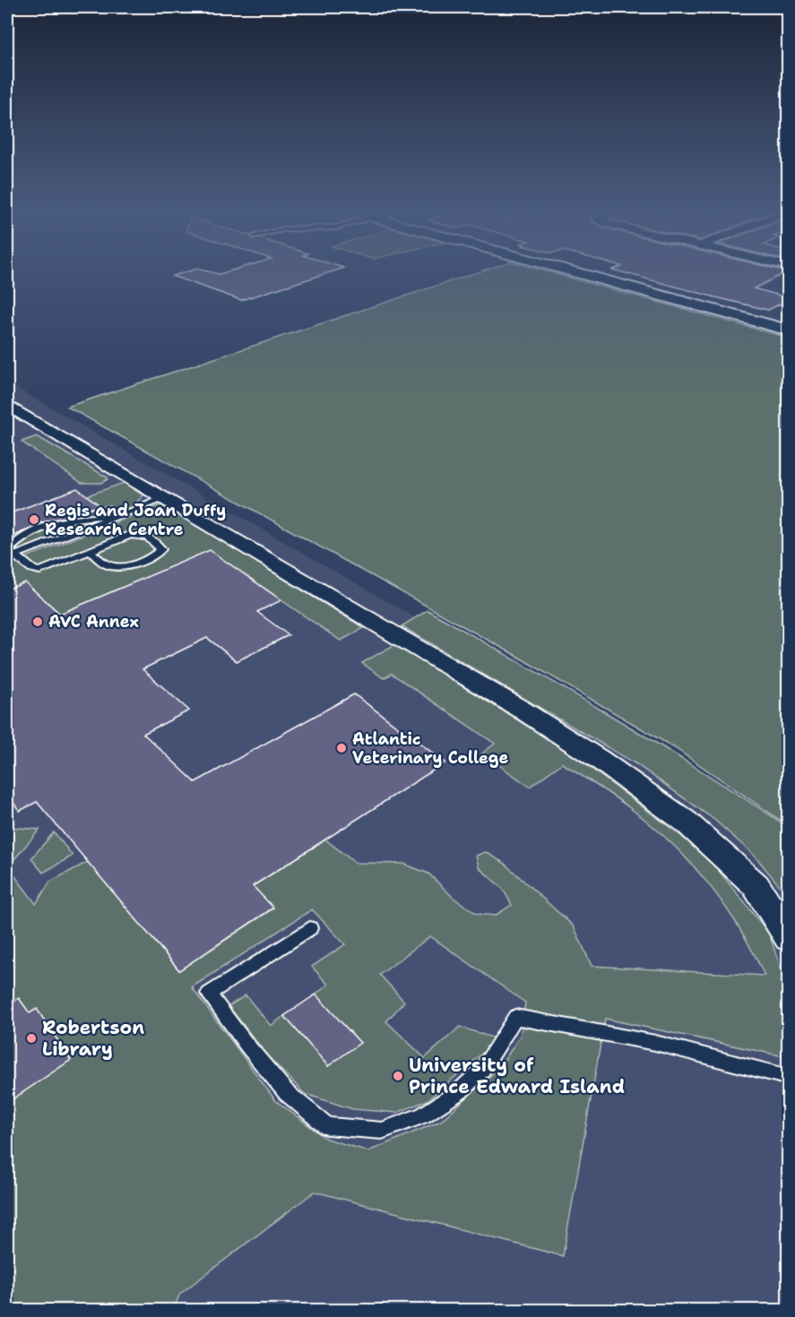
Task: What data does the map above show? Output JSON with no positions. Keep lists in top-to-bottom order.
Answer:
{
  "places": [
    "Regis and Joan Duffy Research Centre",
    "AVC Annex",
    "Atlantic Veterinary College",
    "Robertson Library",
    "University of Prince Edward Island"
  ]
}
